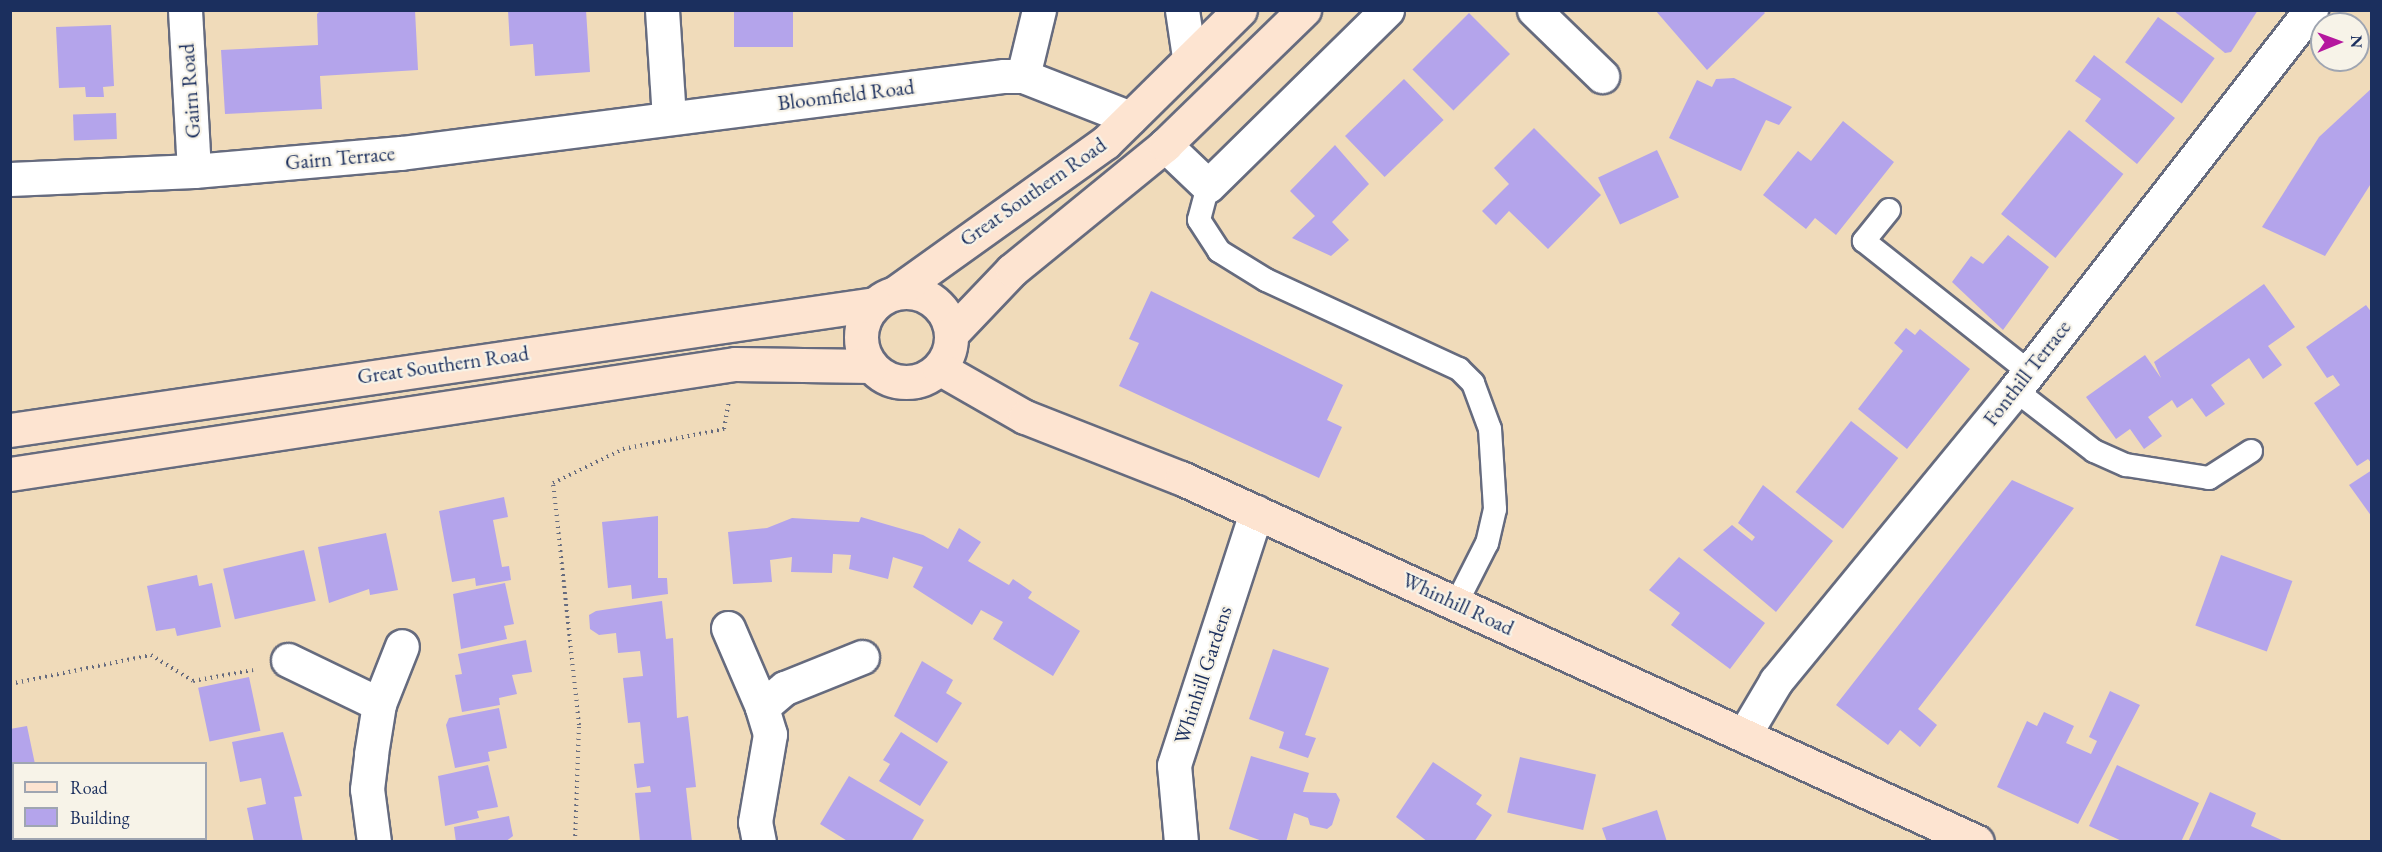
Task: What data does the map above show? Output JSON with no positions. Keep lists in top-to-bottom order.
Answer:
{
  "streets": {
    "main road": ["Great Southern Road", "Whinhill Road"],
    "street": [
      "Gairn Road",
      "Bloomfield Road",
      "Gairn Terrace",
      "Fonthill Terrace",
      "Whinhill Gardens"
    ]
  },
  "crossings": [
    ["Gairn Road", "Gairn Terrace"],
    ["Bloomfield Road", "Gairn Terrace"],
    ["Bloomfield Road", "Great Southern Road"],
    ["Great Southern Road", "Whinhill Road"],
    ["Fonthill Terrace", "Whinhill Road"],
    ["Whinhill Road", "Whinhill Gardens"]
  ],
  "legend": ["Road", "Building"],
  "north": "right"
}
